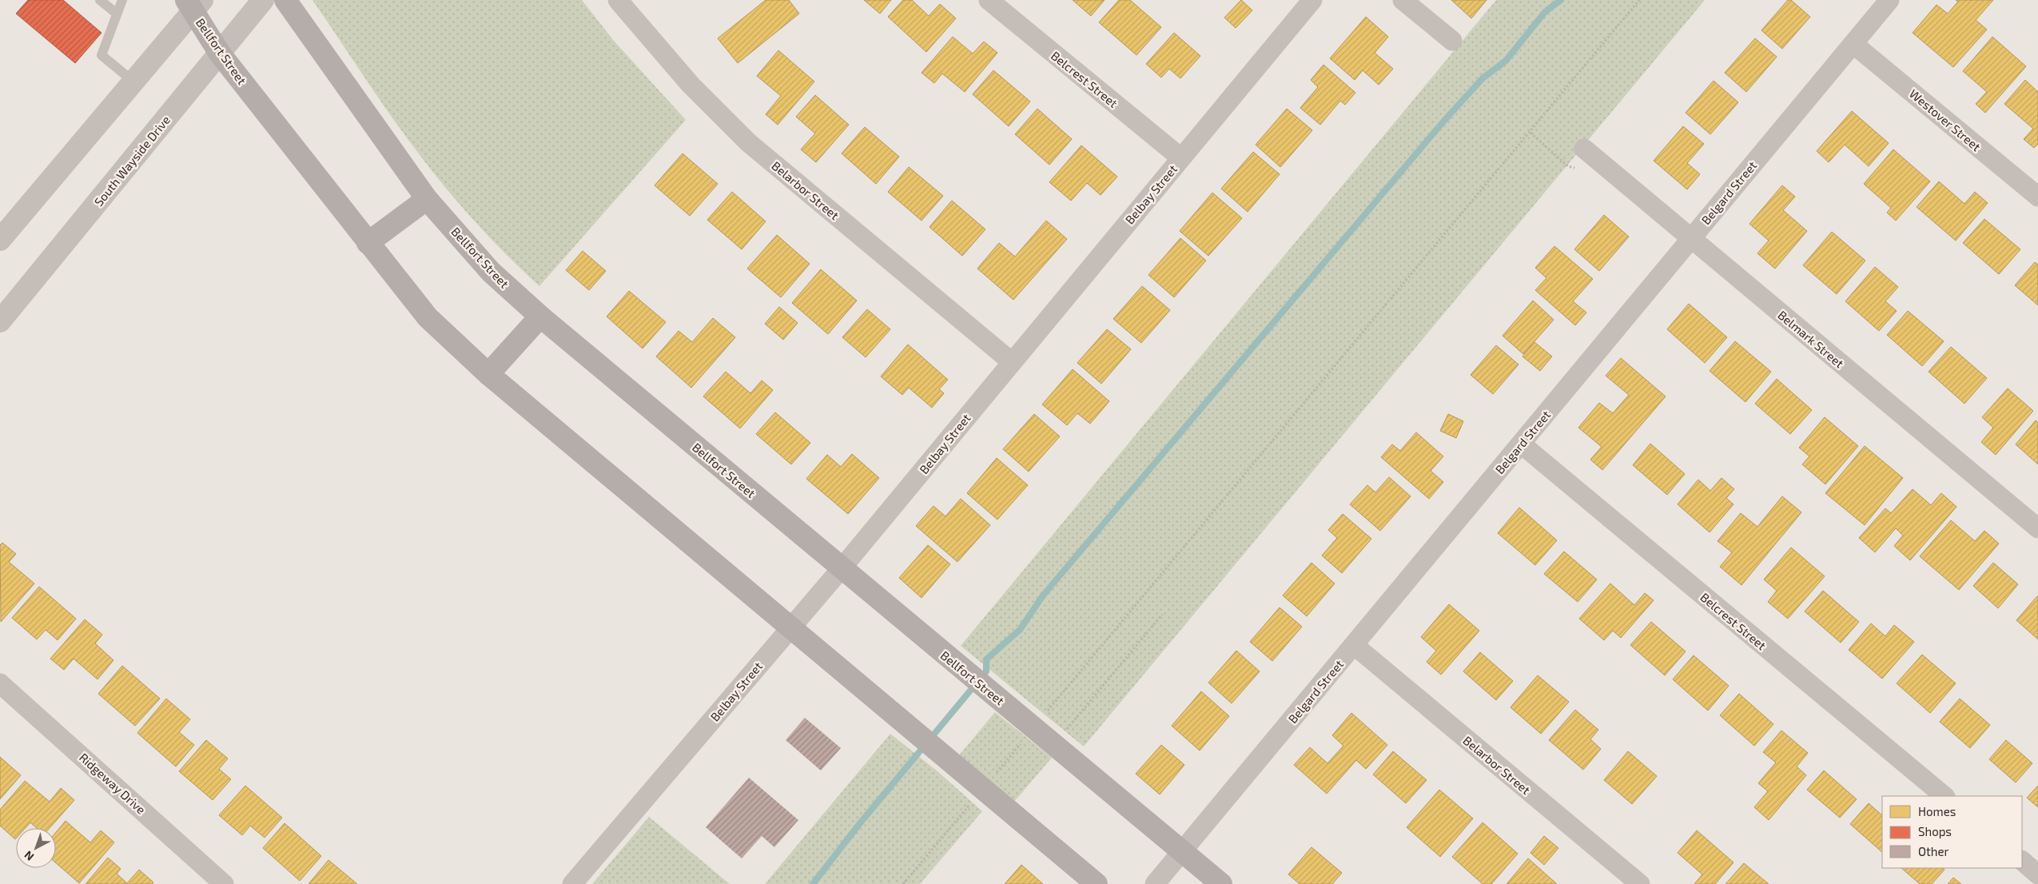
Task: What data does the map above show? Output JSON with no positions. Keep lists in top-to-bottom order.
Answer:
{
  "streets": {
    "main road": ["Bellfort Street"],
    "street": [
      "Belcrest Street",
      "Westover Street",
      "South Wayside Drive",
      "Belarbor Street",
      "Belgard Street",
      "Belbay Street",
      "Belmark Street",
      "Ridgeway Drive"
    ]
  },
  "crossings": [
    ["Bellfort Street", "South Wayside Drive"],
    ["Bellfort Street", "Belgard Street"],
    ["Bellfort Street", "Belbay Street"],
    ["Belcrest Street", "Belgard Street"],
    ["Belcrest Street", "Belbay Street"],
    ["Westover Street", "Belgard Street"],
    ["Belarbor Street", "Belgard Street"],
    ["Belarbor Street", "Belbay Street"],
    ["Belgard Street", "Belmark Street"]
  ],
  "legend": ["Homes", "Shops", "Other"],
  "north": "bottom left"
}
